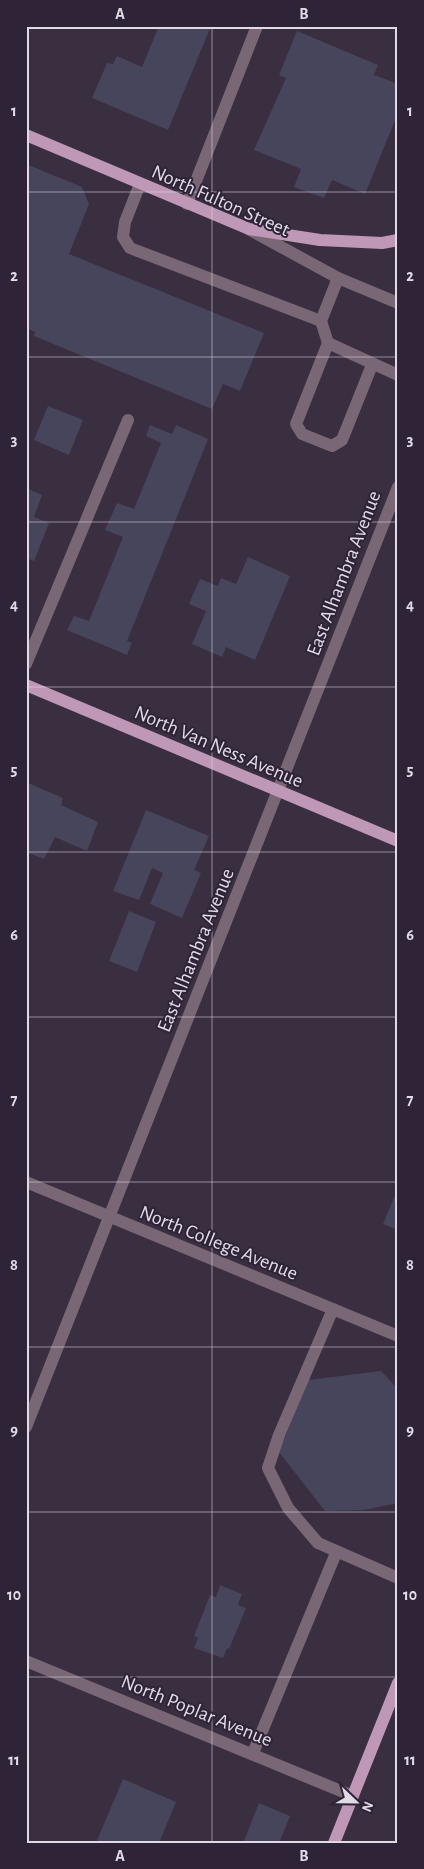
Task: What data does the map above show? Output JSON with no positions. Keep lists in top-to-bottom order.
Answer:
{
  "streets": {
    "main road": ["North Fulton Street", "North Van Ness Avenue"],
    "street": ["East Alhambra Avenue", "North College Avenue", "North Poplar Avenue"]
  },
  "crossings": [
    ["East Alhambra Avenue", "North Van Ness Avenue"],
    ["East Alhambra Avenue", "North College Avenue"]
  ],
  "north": "right",
  "grid": {
    "columns": ["A", "B"],
    "rows": [
      "1",
      "2",
      "3",
      "4",
      "5",
      "6",
      "7",
      "8",
      "9",
      "10",
      "11"
    ]
  }
}
